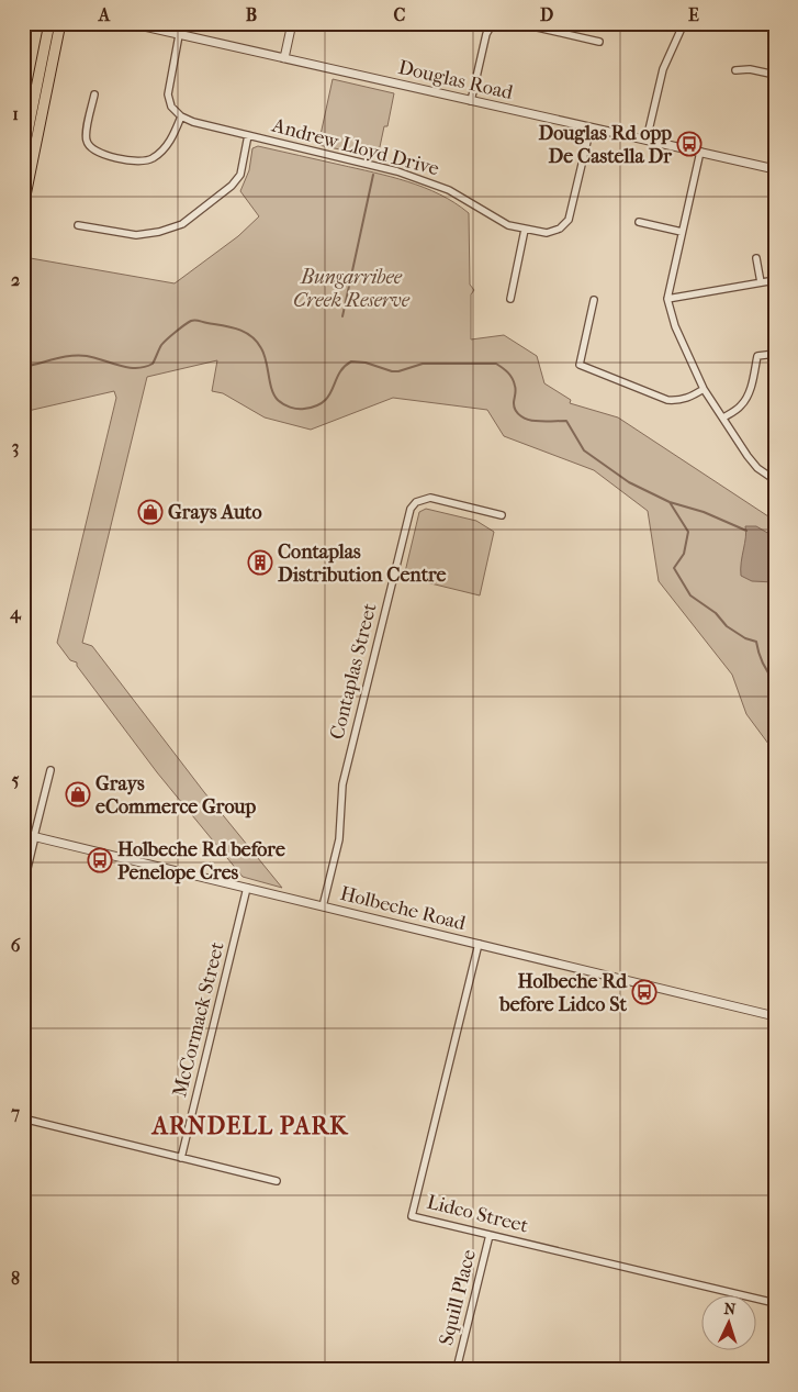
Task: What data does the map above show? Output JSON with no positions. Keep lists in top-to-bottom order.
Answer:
{
  "streets": {
    "street": [
      "Douglas Road",
      "Andrew Lloyd Drive",
      "Contaplas Street",
      "Holbeche Road",
      "McCormack Street",
      "Lidco Street",
      "Squill Place"
    ]
  },
  "crossings": [
    ["Douglas Road", "Andrew Lloyd Drive"],
    ["Contaplas Street", "Holbeche Road"],
    ["Holbeche Road", "McCormack Street"],
    ["Holbeche Road", "Lidco Street"],
    ["Lidco Street", "Squill Place"]
  ],
  "districts": ["ARNDELL PARK"],
  "parks": ["Bungarribee Creek Reserve"],
  "places": {
    "bus stop": ["Douglas Rd opp De Castella Dr", "Holbeche Rd before Penelope Cres", "Holbeche Rd before Lidco St"],
    "shop": ["Grays Auto", "Grays eCommerce Group"],
    "building": ["Contaplas Distribution Centre"]
  },
  "north": "top",
  "grid": {
    "columns": [
      "A",
      "B",
      "C",
      "D",
      "E"
    ],
    "rows": [
      "1",
      "2",
      "3",
      "4",
      "5",
      "6",
      "7",
      "8"
    ]
  }
}
